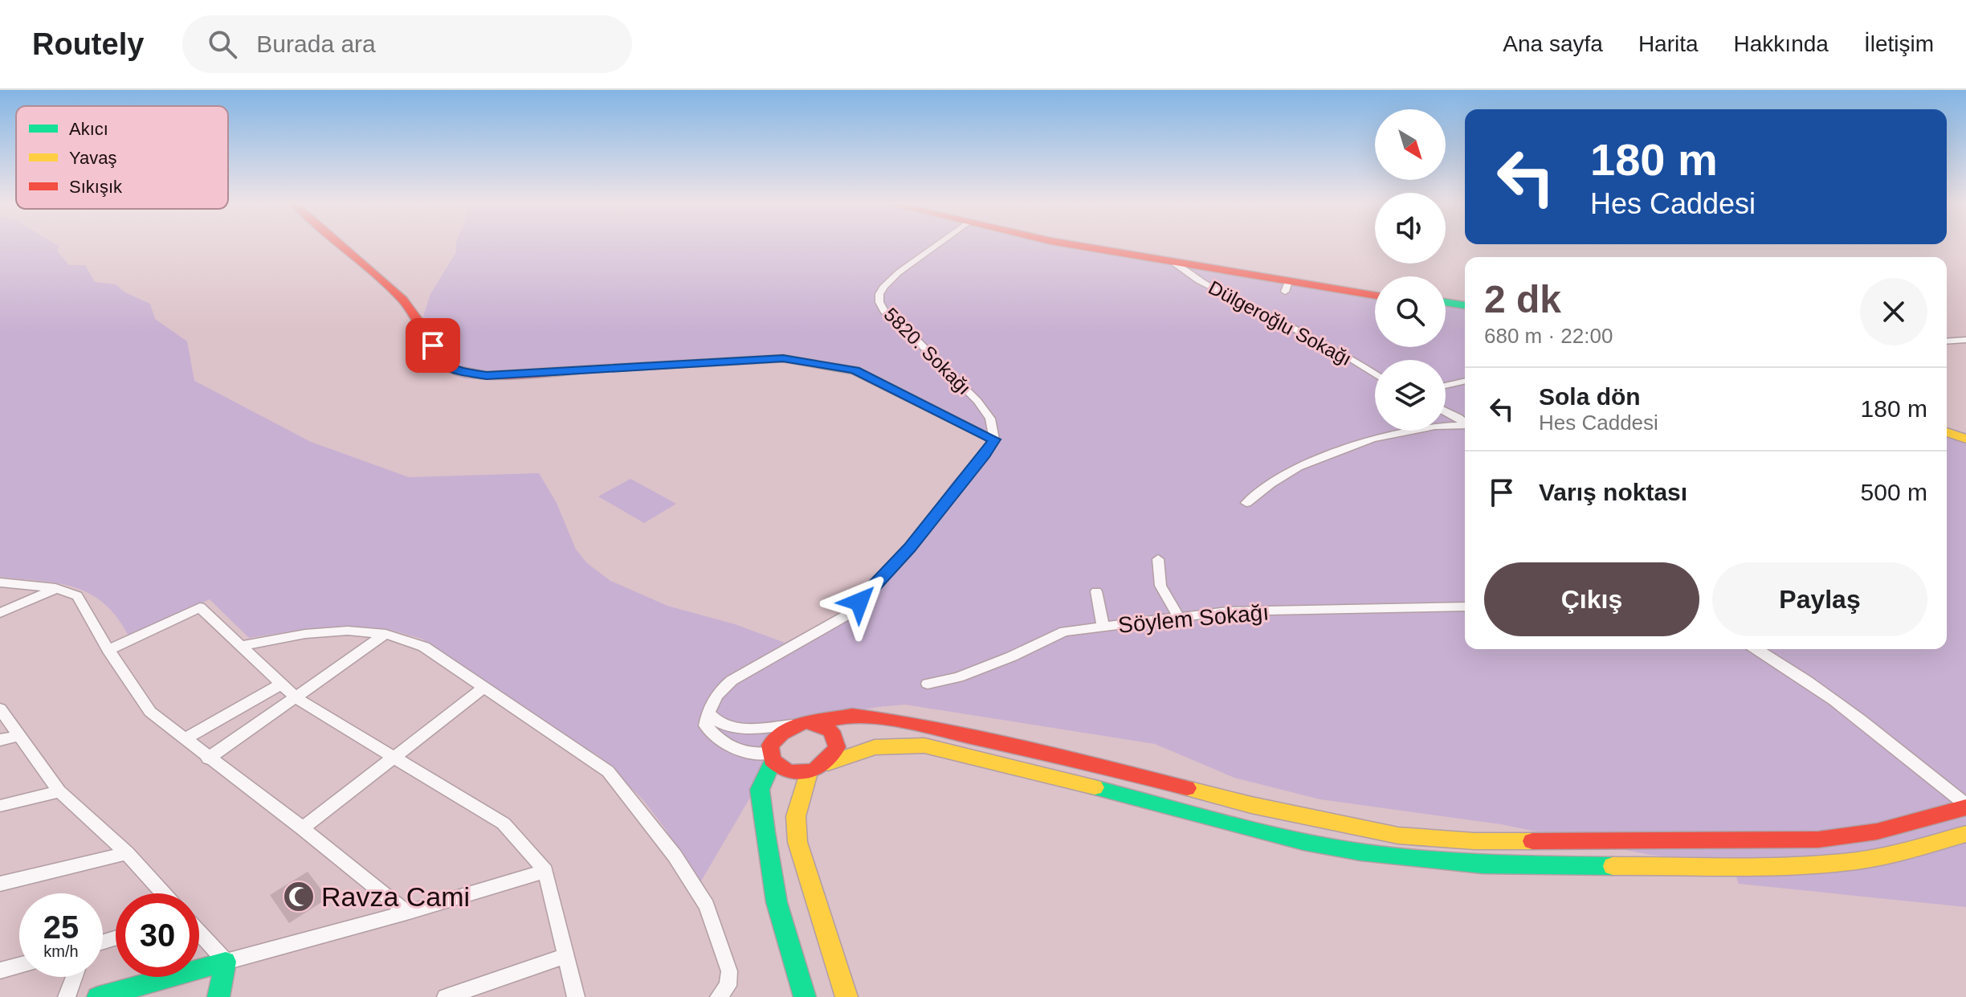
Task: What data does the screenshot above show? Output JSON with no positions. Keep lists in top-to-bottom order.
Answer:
{
  "streets": {
    "street": ["Dülgeroğlu Sokağı", "5820. Sokağı", "Söylem Sokağı"]
  },
  "places": {
    "mosque": ["Ravza Cami"]
  },
  "legend": ["Akıcı", "Yavaş", "Sıkışık"],
  "north": "bottom right",
  "page": {
    "header": "Routely",
    "search": "Burada ara",
    "nav": [
      "Ana sayfa",
      "Harita",
      "Hakkında",
      "İletişim"
    ],
    "turn": ["180 m", "Hes Caddesi"],
    "heading": ["2 dk", "680 m · 22:00"],
    "list": [
      {
        "name": "Sola dön",
        "note": "Hes Caddesi",
        "value": "180 m"
      },
      {
        "name": "Varış noktası",
        "value": "500 m"
      }
    ],
    "buttons": ["Çıkış", "Paylaş"],
    "speed": "25 km/h",
    "limit": "30"
  }
}
